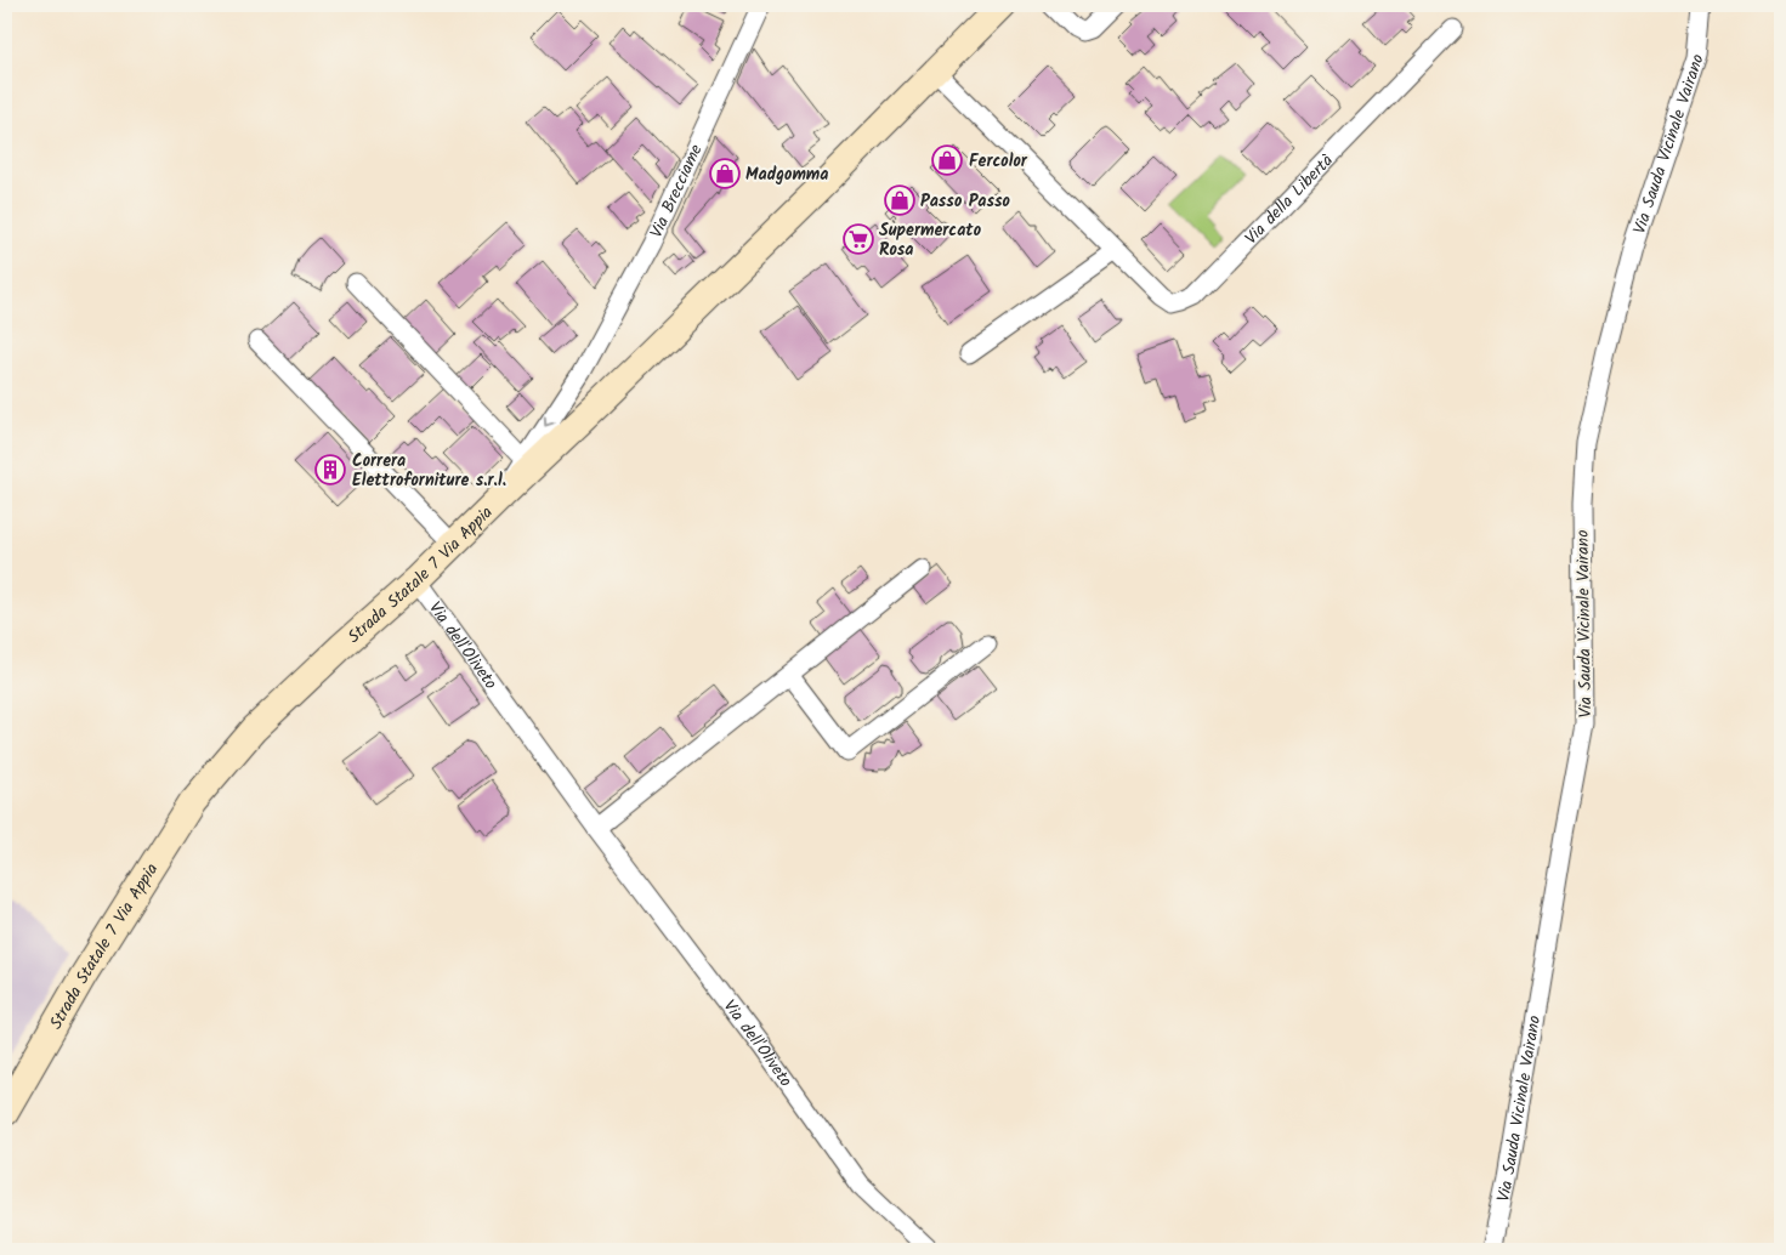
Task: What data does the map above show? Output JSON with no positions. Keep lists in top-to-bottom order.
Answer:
{
  "streets": {
    "main road": ["Strada Statale 7 Via Appia"],
    "street": [
      "Via Sauda Vicinale Vairano",
      "Via Brecciame",
      "Via della Libertà",
      "Via dell'Oliveto"
    ]
  },
  "crossings": [
    ["Via Brecciame", "Strada Statale 7 Via Appia"],
    ["Via della Libertà", "Strada Statale 7 Via Appia"],
    ["Strada Statale 7 Via Appia", "Via dell'Oliveto"]
  ],
  "places": {
    "shop": ["Fercolor", "Madgomma", "Passo Passo"],
    "supermarket": ["Supermercato Rosa"],
    "building": ["Correra Elettroforniture s.r.l."]
  }
}
